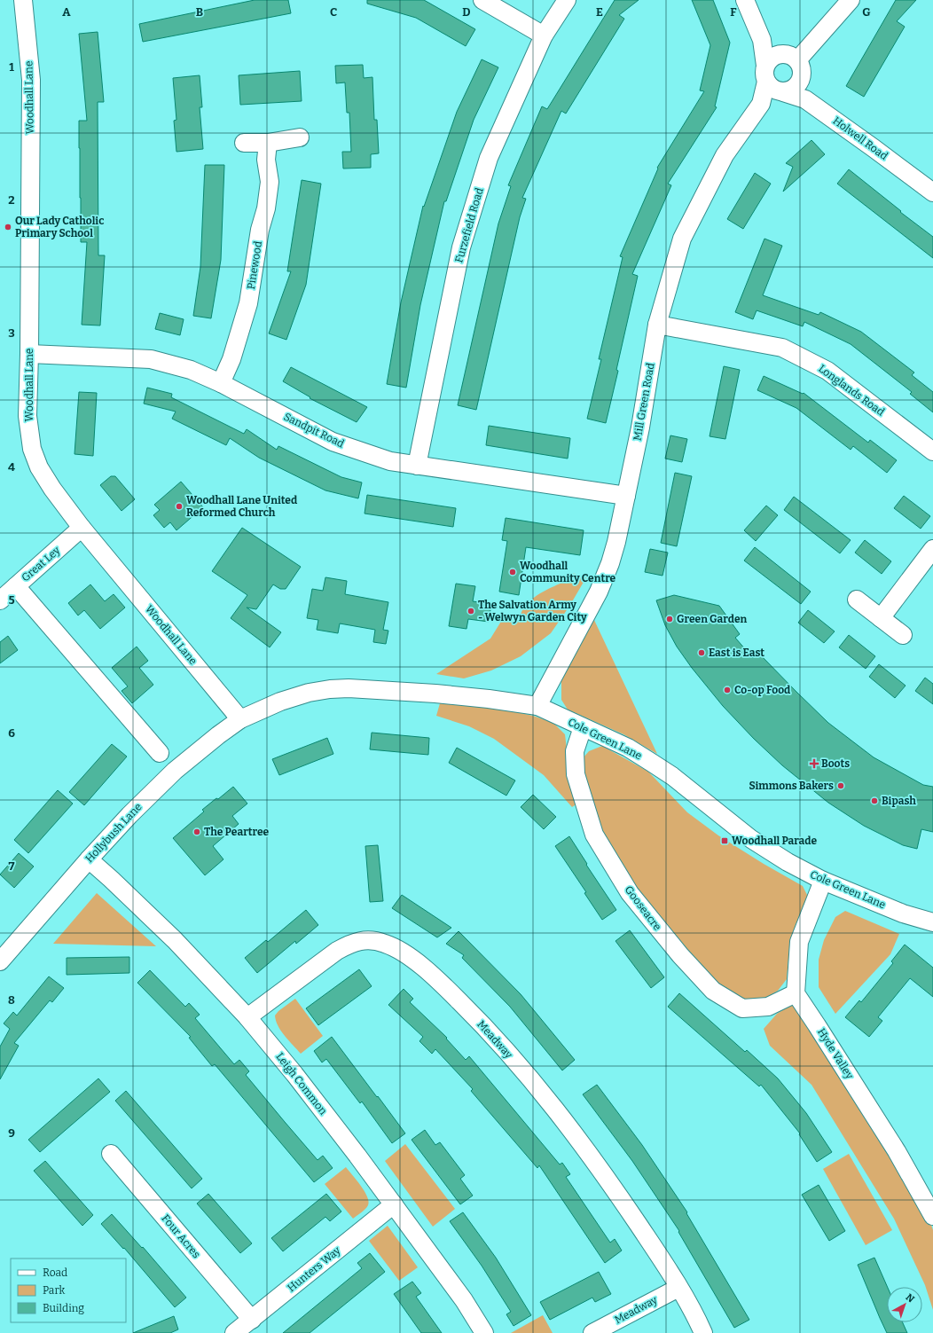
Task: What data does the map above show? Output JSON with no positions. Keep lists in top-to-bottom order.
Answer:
{
  "streets": {
    "street": [
      "Woodhall Lane",
      "Holwell Road",
      "Furzefield Road",
      "Pinewood",
      "Longlands Road",
      "Mill Green Road",
      "Sandpit Road",
      "Great Ley",
      "Cole Green Lane",
      "Hollybush Lane",
      "Gooseacre",
      "Meadway",
      "Hyde Valley",
      "Leigh Common",
      "Four Acres",
      "Hunters Way"
    ]
  },
  "crossings": [
    ["Woodhall Lane", "Sandpit Road"],
    ["Woodhall Lane", "Great Ley"],
    ["Woodhall Lane", "Cole Green Lane"],
    ["Woodhall Lane", "Hollybush Lane"],
    ["Holwell Road", "Mill Green Road"],
    ["Furzefield Road", "Sandpit Road"],
    ["Pinewood", "Sandpit Road"],
    ["Longlands Road", "Mill Green Road"],
    ["Mill Green Road", "Sandpit Road"],
    ["Mill Green Road", "Cole Green Lane"],
    ["Cole Green Lane", "Hollybush Lane"],
    ["Cole Green Lane", "Gooseacre"],
    ["Hollybush Lane", "Leigh Common"],
    ["Gooseacre", "Hyde Valley"],
    ["Meadway", "Leigh Common"],
    ["Leigh Common", "Hunters Way"],
    ["Four Acres", "Hunters Way"]
  ],
  "places": {
    "other": [
      "Our Lady Catholic Primary School",
      "Woodhall Lane United Reformed Church",
      "Woodhall Community Centre",
      "The Salvation Army - Welwyn Garden City",
      "Green Garden",
      "East is East",
      "Co-op Food",
      "Simmons Bakers",
      "Bipash",
      "The Peartree"
    ],
    "health": ["Boots"],
    "transit": ["Woodhall Parade"]
  },
  "legend": ["Road", "Park", "Building"],
  "north": "top right",
  "grid": {
    "columns": [
      "A",
      "B",
      "C",
      "D",
      "E",
      "F",
      "G"
    ],
    "rows": [
      "1",
      "2",
      "3",
      "4",
      "5",
      "6",
      "7",
      "8",
      "9"
    ]
  }
}
